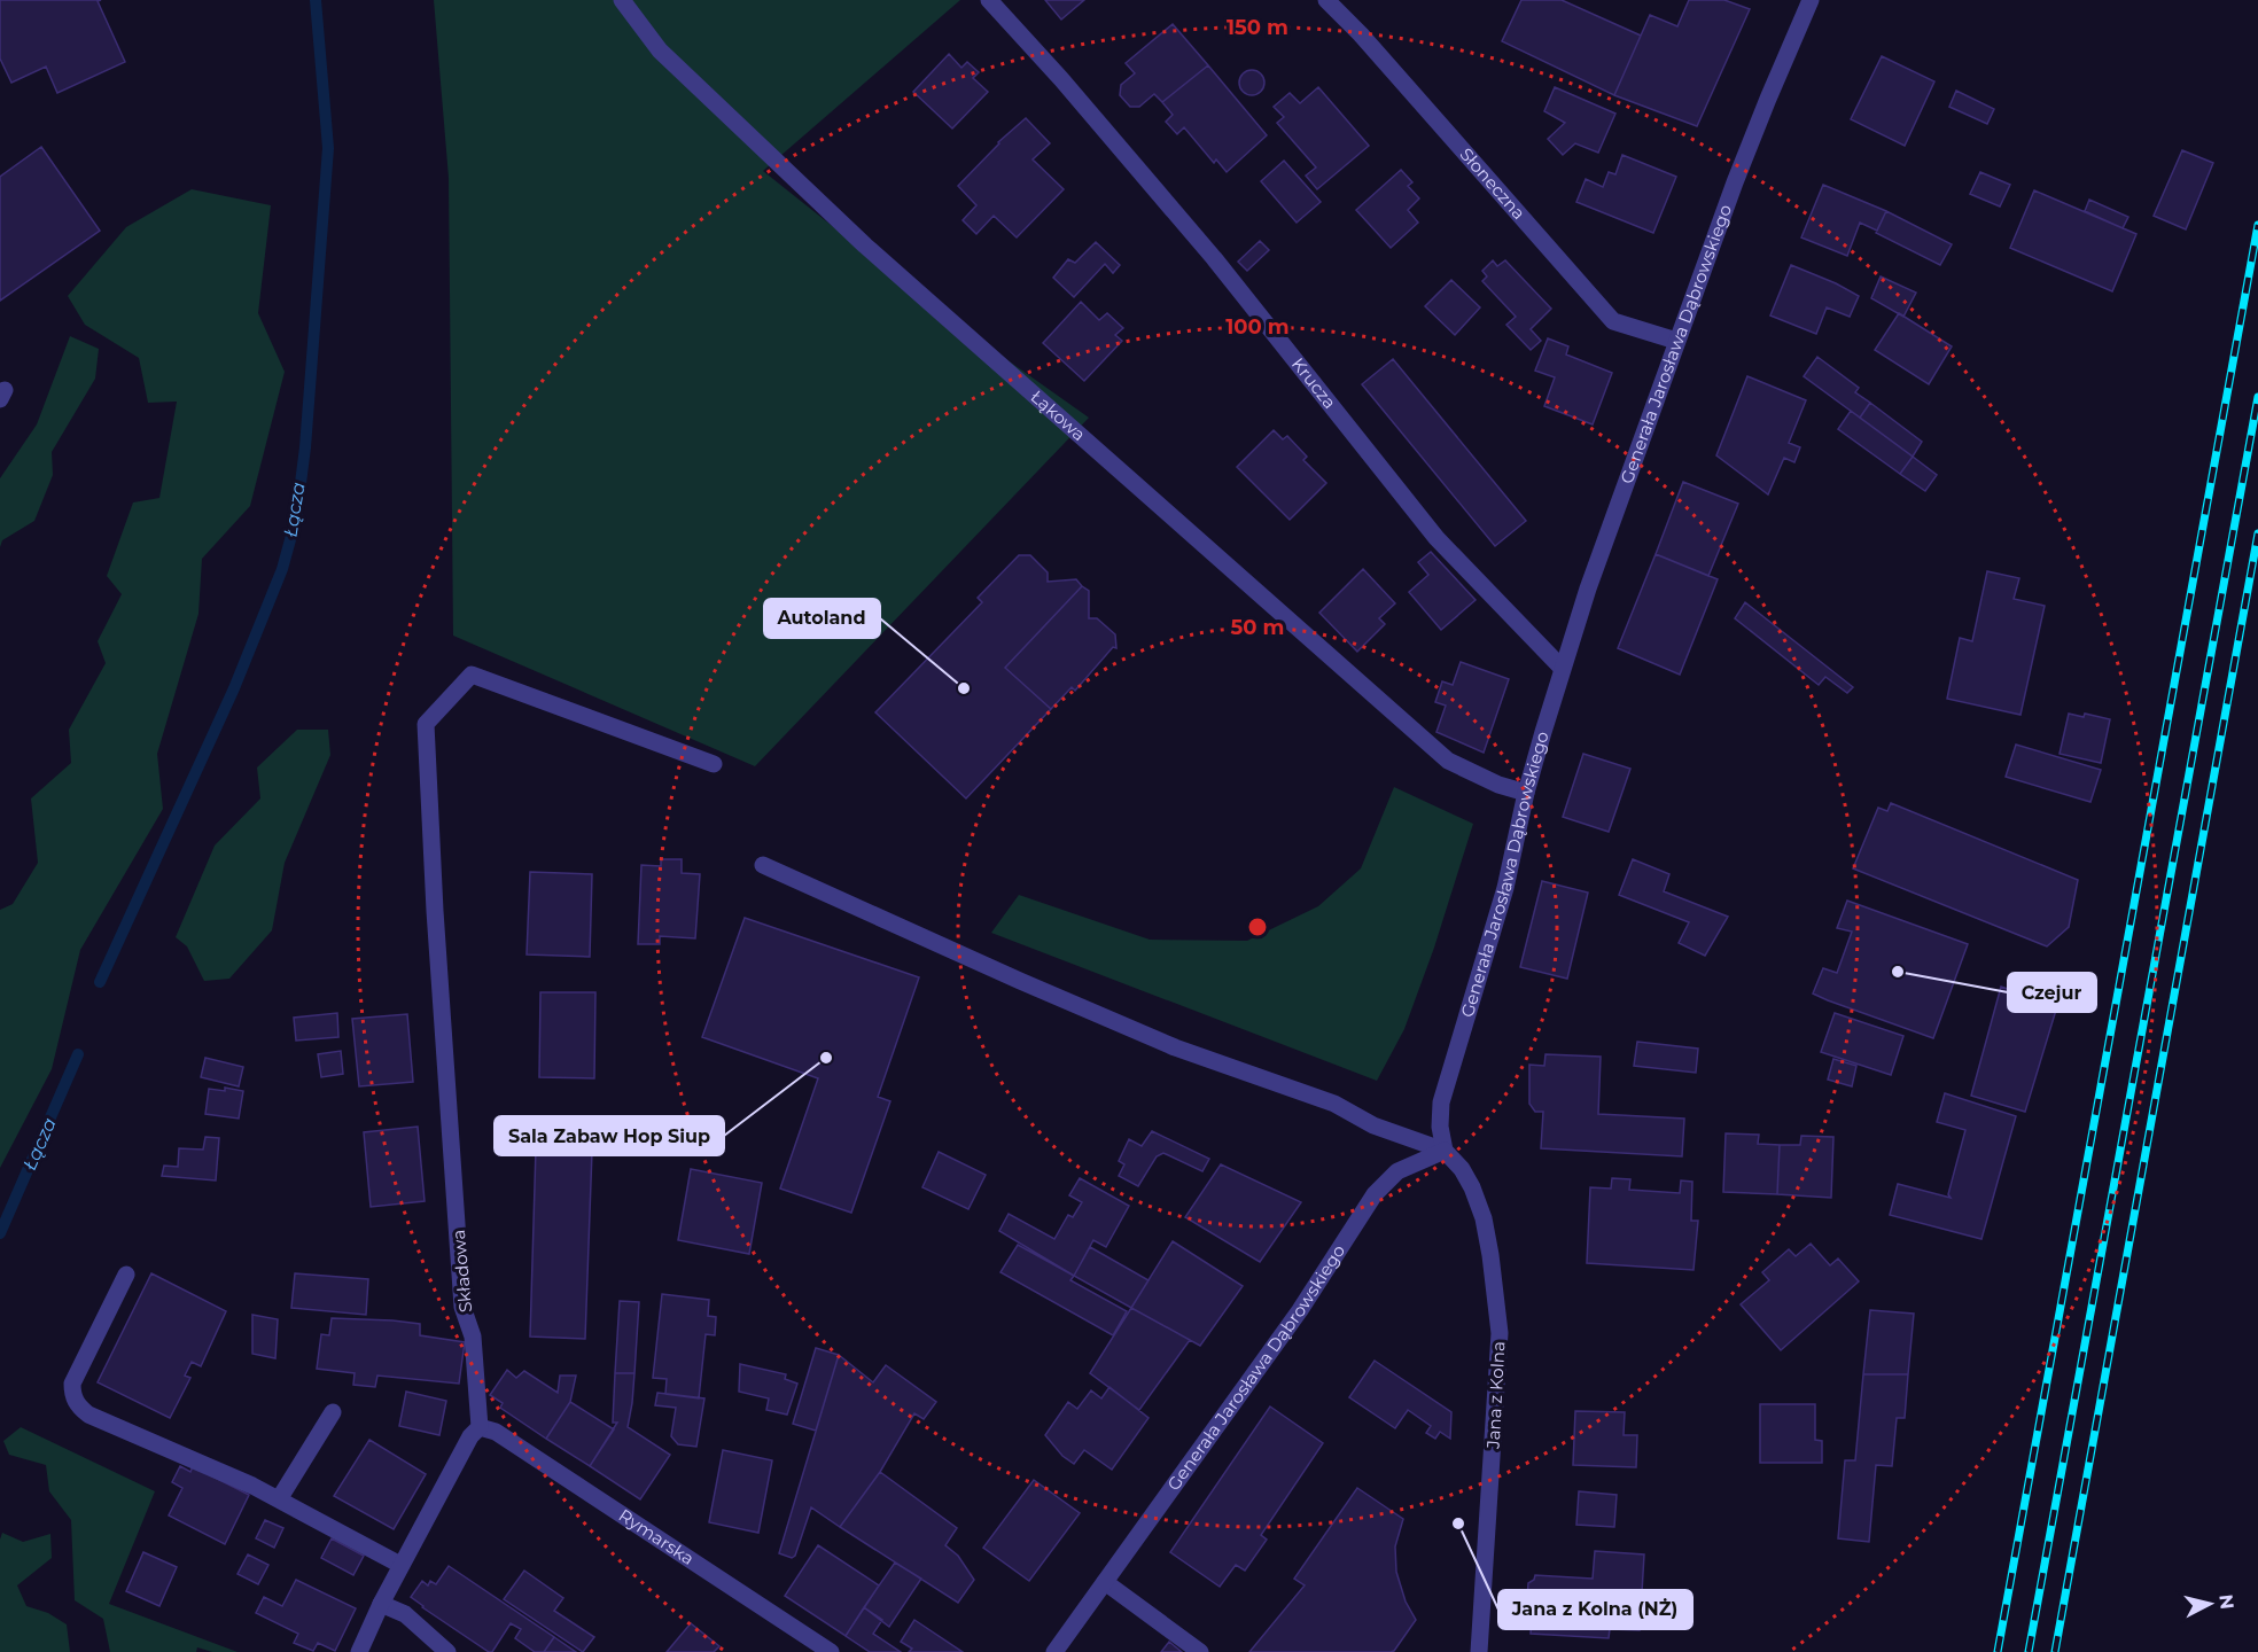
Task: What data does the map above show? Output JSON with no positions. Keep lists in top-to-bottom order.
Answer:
{
  "streets": {
    "street": [
      "Słoneczna",
      "Generała Jarosława Dąbrowskiego",
      "Krucza",
      "Łąkowa",
      "Składowa",
      "Jana z Kolna",
      "Rymarska"
    ]
  },
  "crossings": [
    ["Słoneczna", "Generała Jarosława Dąbrowskiego"],
    ["Generała Jarosława Dąbrowskiego", "Krucza"],
    ["Generała Jarosława Dąbrowskiego", "Łąkowa"],
    ["Generała Jarosława Dąbrowskiego", "Jana z Kolna"],
    ["Składowa", "Rymarska"]
  ],
  "water": ["Łącza"],
  "places": [
    "Autoland",
    "Czejur",
    "Sala Zabaw Hop Siup",
    "Jana z Kolna (NŻ)"
  ],
  "north": "right",
  "rings": ["150 m", "100 m", "50 m"]
}
